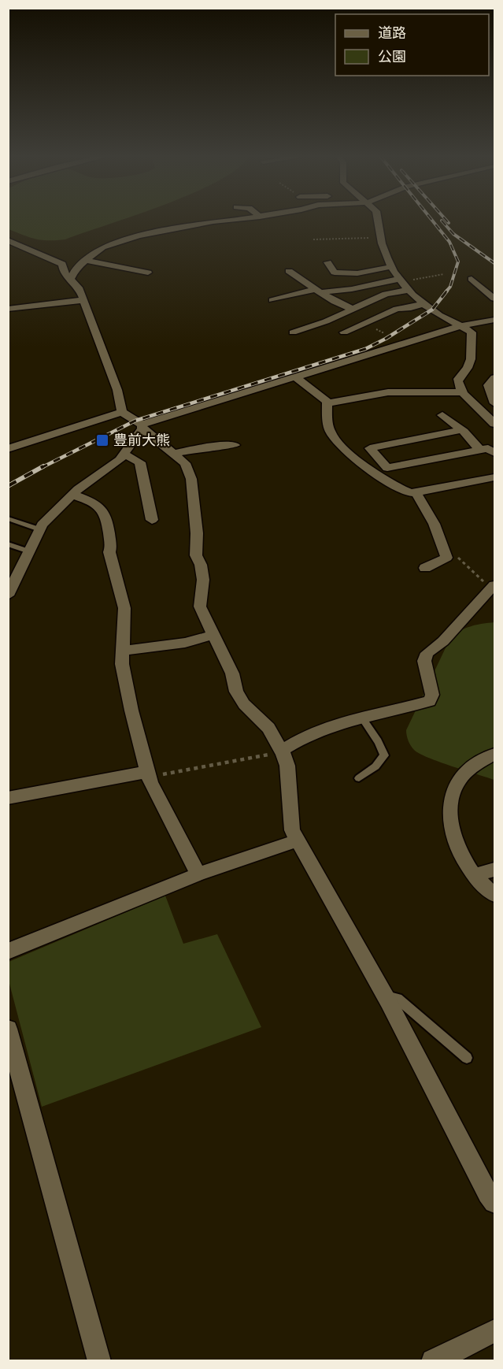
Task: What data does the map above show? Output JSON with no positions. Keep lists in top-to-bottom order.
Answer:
{
  "places": {
    "transit": ["豊前大熊"]
  },
  "legend": ["道路", "公園"]
}
